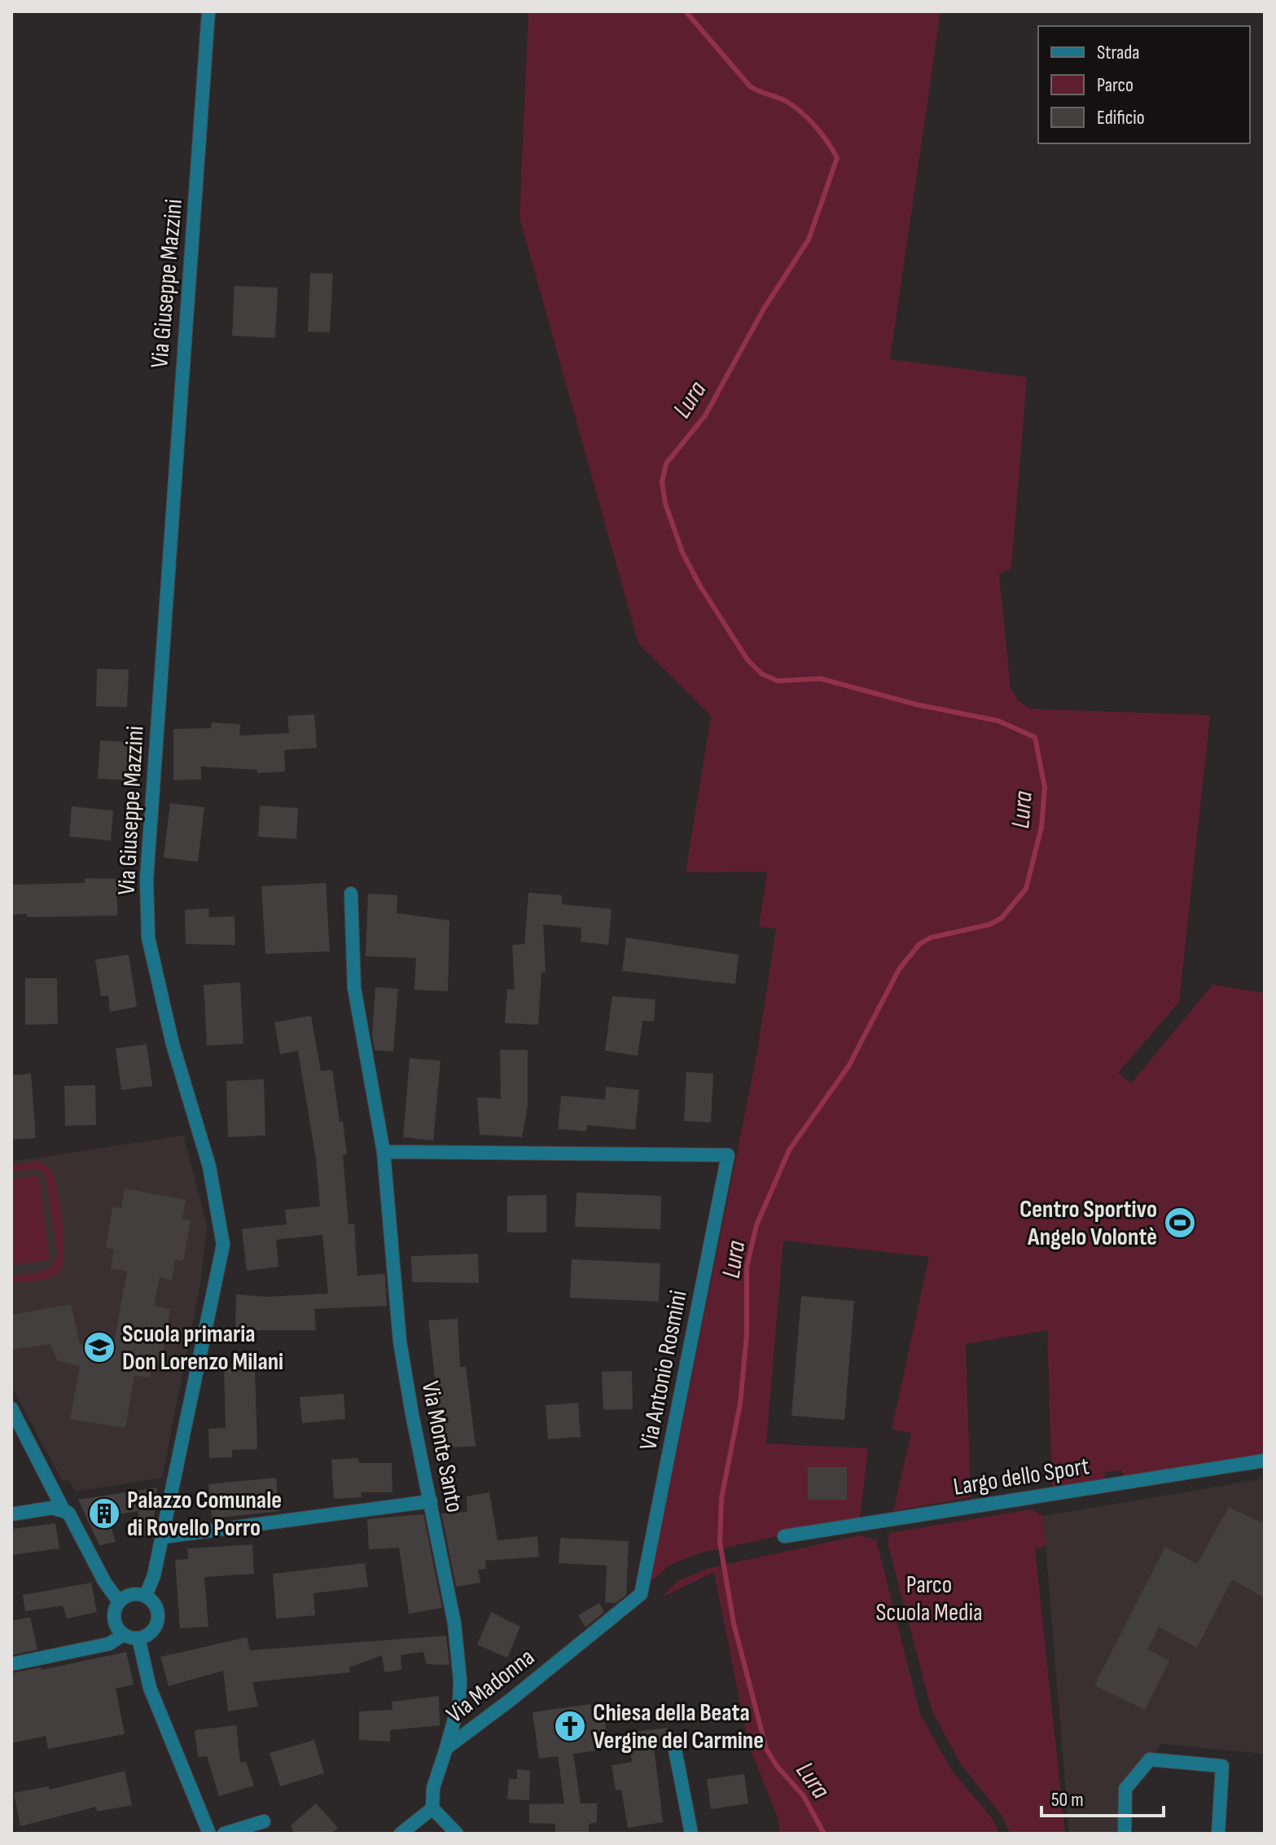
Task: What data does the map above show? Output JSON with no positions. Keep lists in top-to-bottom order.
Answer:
{
  "streets": {
    "street": [
      "Via Giuseppe Mazzini",
      "Via Antonio Rosmini",
      "Via Monte Santo",
      "Largo dello Sport",
      "Via Madonna"
    ]
  },
  "crossings": [
    ["Via Antonio Rosmini", "Via Monte Santo"],
    ["Via Antonio Rosmini", "Via Madonna"],
    ["Via Monte Santo", "Via Madonna"]
  ],
  "water": ["Lura"],
  "parks": ["Parco Scuola Media"],
  "places": {
    "sports": ["Centro Sportivo Angelo Volontè"],
    "school or university": ["Scuola primaria Don Lorenzo Milani"],
    "building": ["Palazzo Comunale di Rovello Porro"],
    "church": ["Chiesa della Beata Vergine del Carmine"]
  },
  "legend": ["Strada", "Parco", "Edificio"],
  "scale_bar": "50 m"
}
